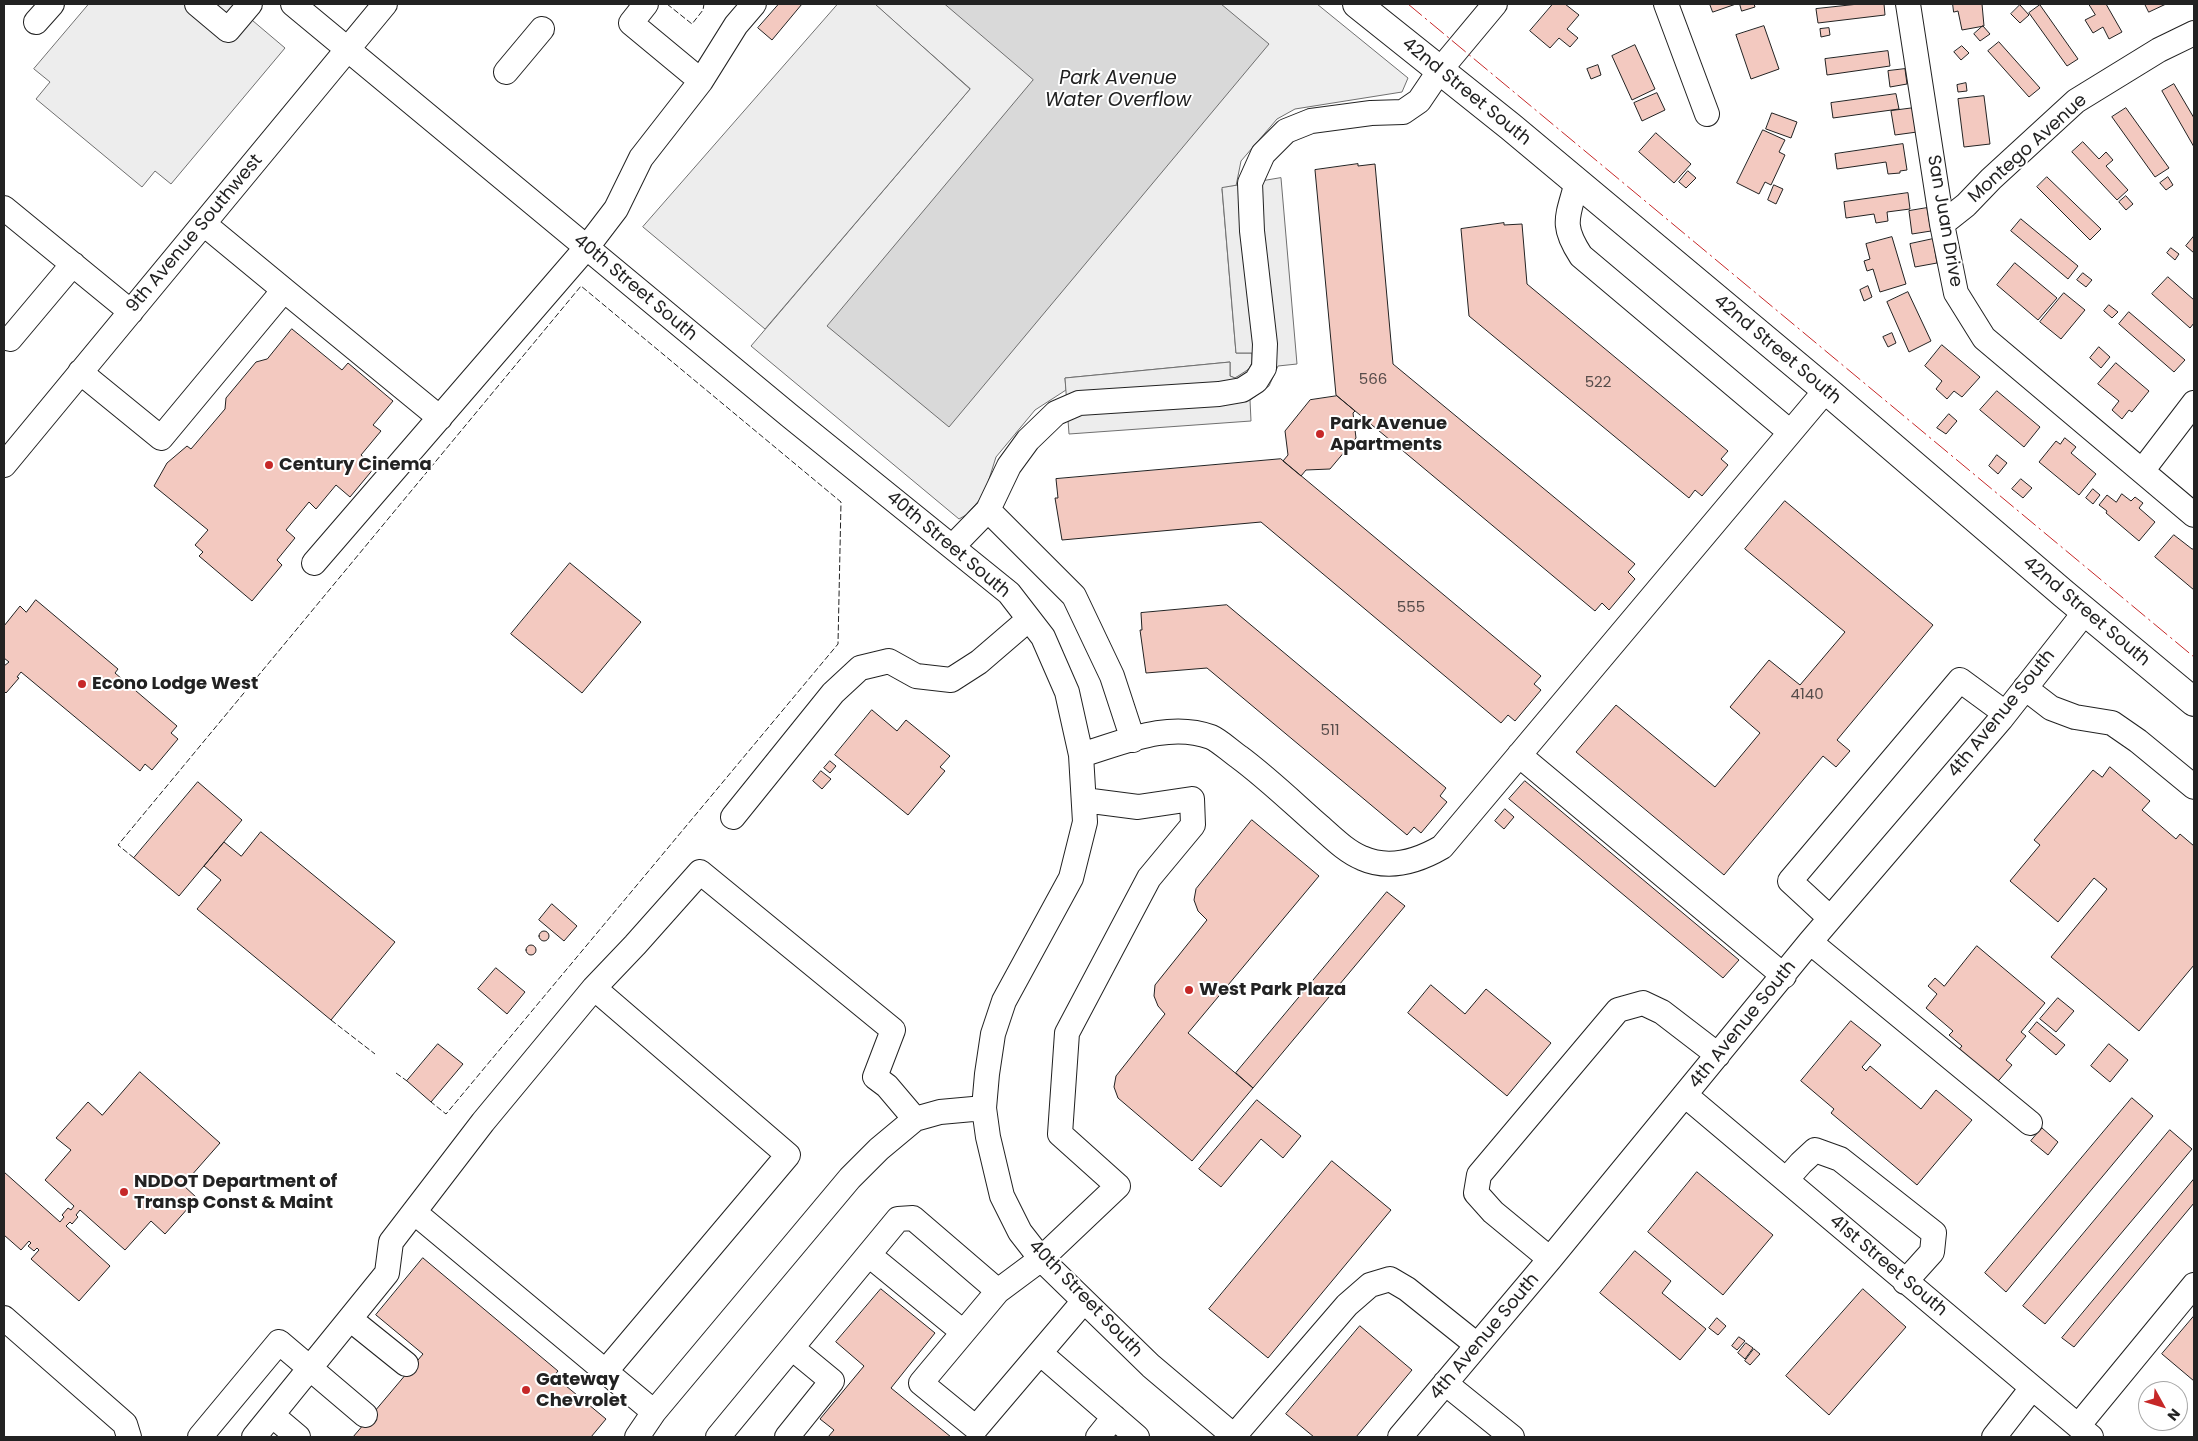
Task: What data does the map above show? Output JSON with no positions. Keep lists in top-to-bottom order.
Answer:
{
  "streets": {
    "main road": ["42nd Street South"],
    "street": [
      "Montego Avenue",
      "San Juan Drive",
      "9th Avenue Southwest",
      "40th Street South",
      "4th Avenue South",
      "41st Street South"
    ]
  },
  "crossings": [
    ["42nd Street South", "4th Avenue South"],
    ["Montego Avenue", "San Juan Drive"],
    ["9th Avenue Southwest", "40th Street South"],
    ["4th Avenue South", "41st Street South"]
  ],
  "water": ["Park Avenue Water Overflow"],
  "places": [
    "Park Avenue Apartments",
    "Century Cinema",
    "Econo Lodge West",
    "West Park Plaza",
    "NDDOT Department of Transp Const & Maint",
    "Gateway Chevrolet"
  ],
  "house_numbers": [
    "566",
    "522",
    "555",
    "4140",
    "511"
  ],
  "north": "bottom right"
}
